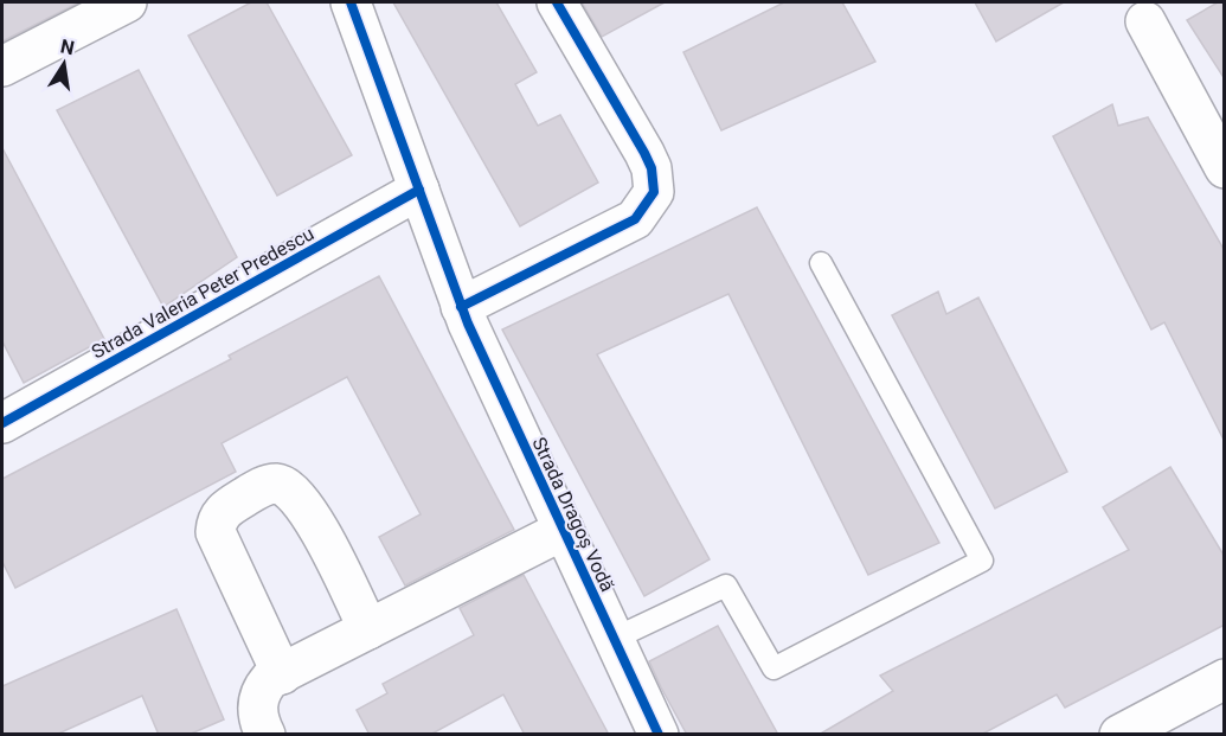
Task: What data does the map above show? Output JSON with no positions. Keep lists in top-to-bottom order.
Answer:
{
  "streets": {
    "street": ["Strada Valeria Peter Predescu", "Strada Dragoș Vodă"]
  },
  "crossings": [
    ["Strada Valeria Peter Predescu", "Strada Dragoș Vodă"]
  ],
  "north": "top"
}
